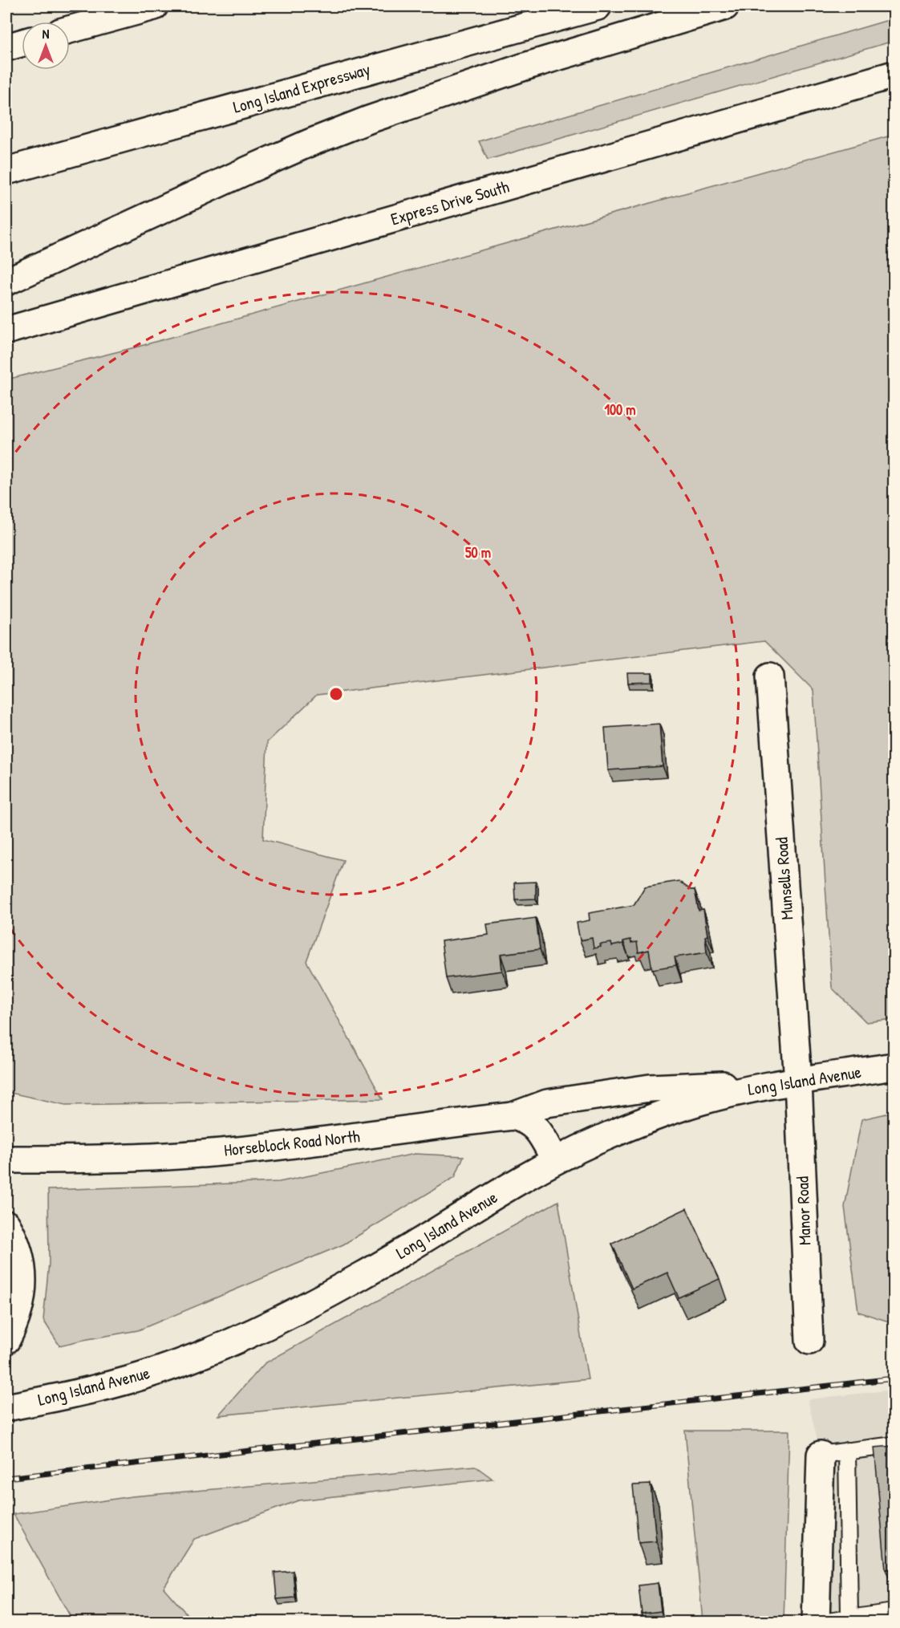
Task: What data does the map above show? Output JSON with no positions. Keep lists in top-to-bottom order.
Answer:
{
  "streets": {
    "main road": [
      "Long Island Expressway",
      "Express Drive South",
      "Munsells Road",
      "Long Island Avenue",
      "Horseblock Road North",
      "Manor Road"
    ]
  },
  "crossings": [
    ["Munsells Road", "Long Island Avenue"],
    ["Munsells Road", "Horseblock Road North"],
    ["Munsells Road", "Manor Road"],
    ["Long Island Avenue", "Horseblock Road North"],
    ["Long Island Avenue", "Manor Road"],
    ["Horseblock Road North", "Manor Road"]
  ],
  "north": "top",
  "rings": ["100 m", "50 m"]
}
